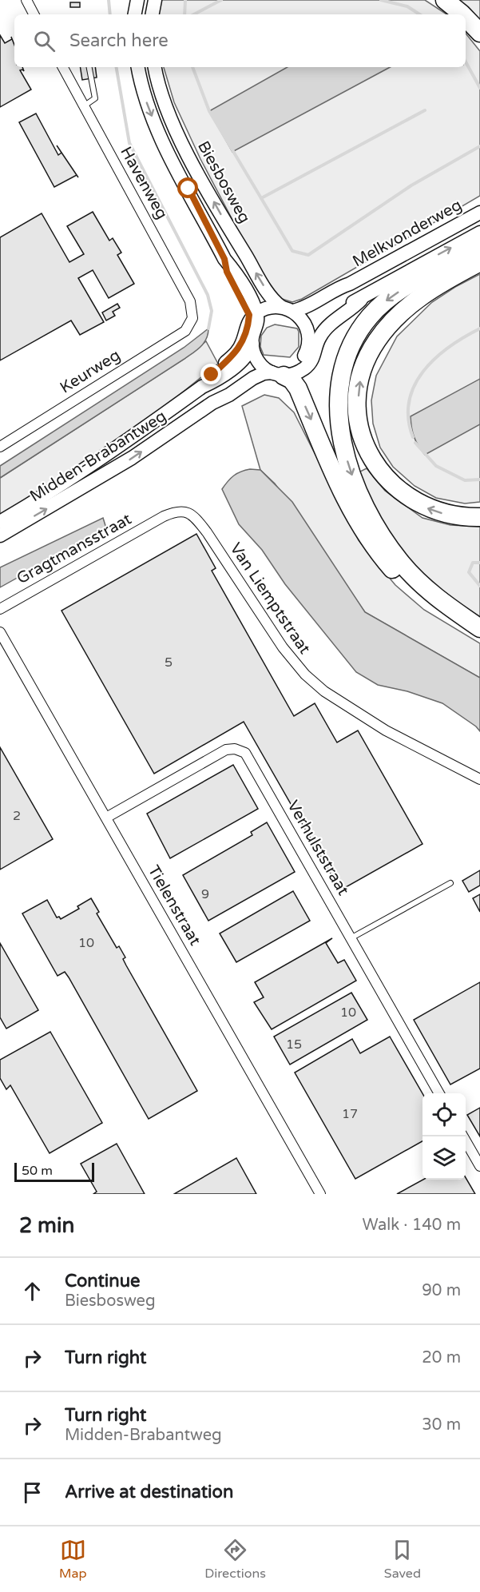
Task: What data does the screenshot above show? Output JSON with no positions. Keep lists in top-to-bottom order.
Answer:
{
  "streets": {
    "main road": ["Biesbosweg", "Melkvonderweg", "Midden-Brabantweg"],
    "street": [
      "Havenweg",
      "Keurweg",
      "Gragtmansstraat",
      "Van Liemptstraat",
      "Verhulststraat",
      "Tielenstraat"
    ]
  },
  "crossings": [
    ["Biesbosweg", "Melkvonderweg"],
    ["Havenweg", "Keurweg"],
    ["Gragtmansstraat", "Van Liemptstraat"],
    ["Verhulststraat", "Tielenstraat"]
  ],
  "house_numbers": [
    "5",
    "2",
    "9",
    "10",
    "10",
    "15",
    "17"
  ],
  "scale_bar": "50 m",
  "page": {
    "search": "Search here",
    "scale": "50 m",
    "heading": ["2 min", "Walk · 140 m"],
    "list": [
      ["Continue", "Biesbosweg", "90 m"],
      ["Turn right", "20 m"],
      ["Turn right", "Midden-Brabantweg", "30 m"],
      "Arrive at destination"
    ],
    "nav": ["Map", "Directions", "Saved"]
  }
}
